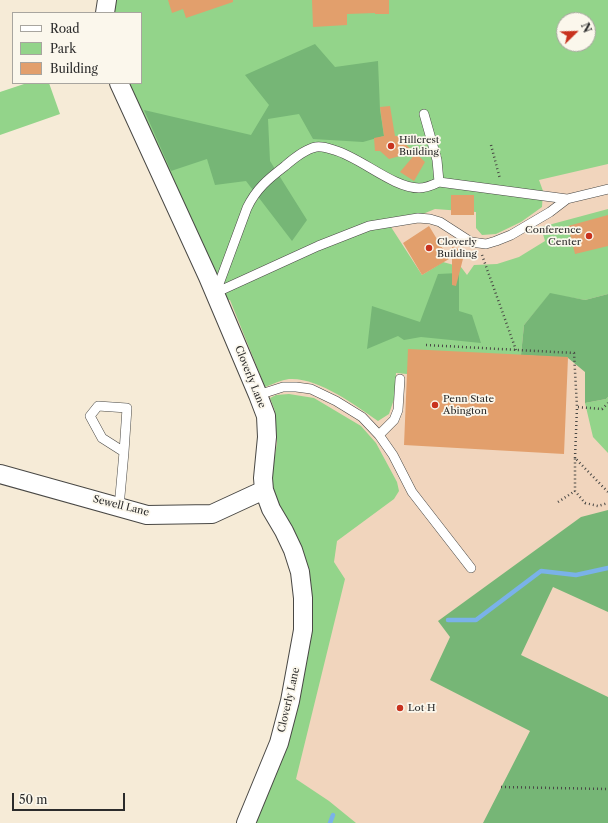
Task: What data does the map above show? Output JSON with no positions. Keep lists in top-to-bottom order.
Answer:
{
  "streets": {
    "street": ["Cloverly Lane", "Sewell Lane"]
  },
  "crossings": [
    ["Cloverly Lane", "Sewell Lane"]
  ],
  "places": [
    "Hillcrest Building",
    "Conference Center",
    "Cloverly Building",
    "Penn State Abington",
    "Lot H"
  ],
  "legend": ["Road", "Park", "Building"],
  "scale_bar": "50 m",
  "north": "top right"
}
